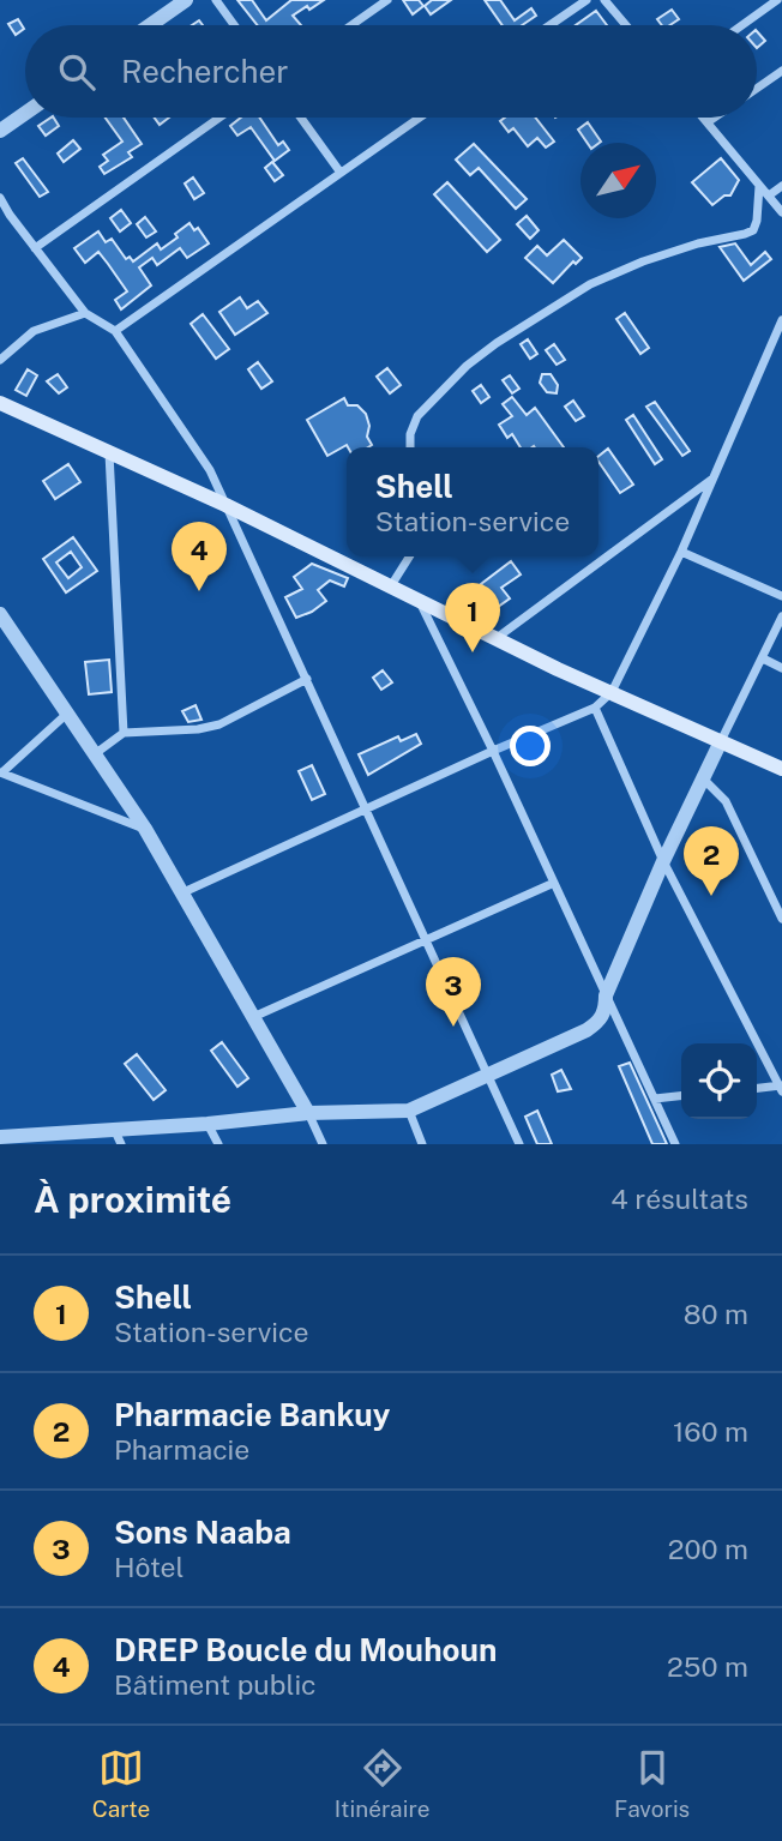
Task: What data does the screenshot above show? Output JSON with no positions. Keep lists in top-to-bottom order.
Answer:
{
  "north": "top right",
  "page": {
    "search": "Rechercher",
    "popup": ["Shell", "Station-service"],
    "pins": [
      "4",
      "1",
      "2",
      "3"
    ],
    "heading": ["À proximité", "4 résultats"],
    "list": [
      {
        "mark": "1",
        "name": "Shell",
        "note": "Station-service",
        "value": "80 m"
      },
      {
        "mark": "2",
        "name": "Pharmacie Bankuy",
        "note": "Pharmacie",
        "value": "160 m"
      },
      {
        "mark": "3",
        "name": "Sons Naaba",
        "note": "Hôtel",
        "value": "200 m"
      },
      {
        "mark": "4",
        "name": "DREP Boucle du Mouhoun",
        "note": "Bâtiment public",
        "value": "250 m"
      }
    ],
    "nav": ["Carte", "Itinéraire", "Favoris"]
  }
}
